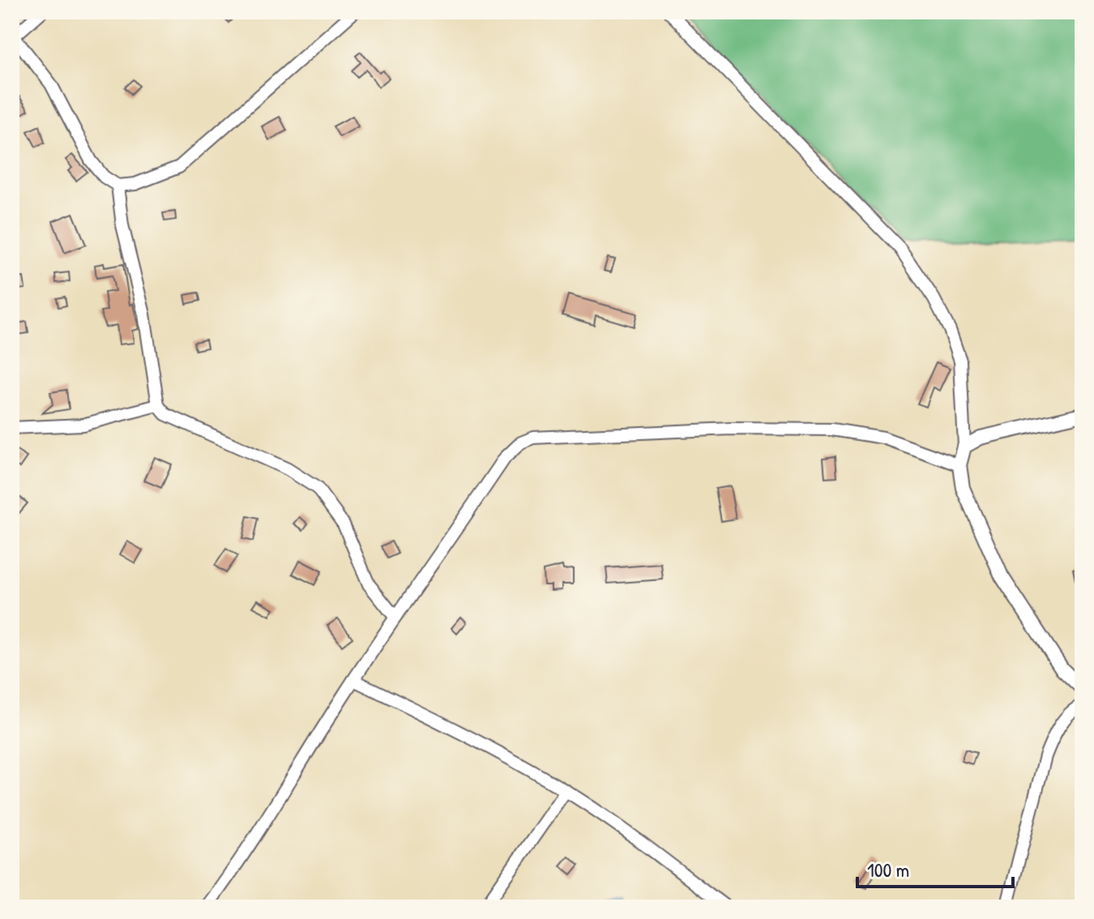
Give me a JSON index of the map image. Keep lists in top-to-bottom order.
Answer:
{
  "scale_bar": "100 m"
}
